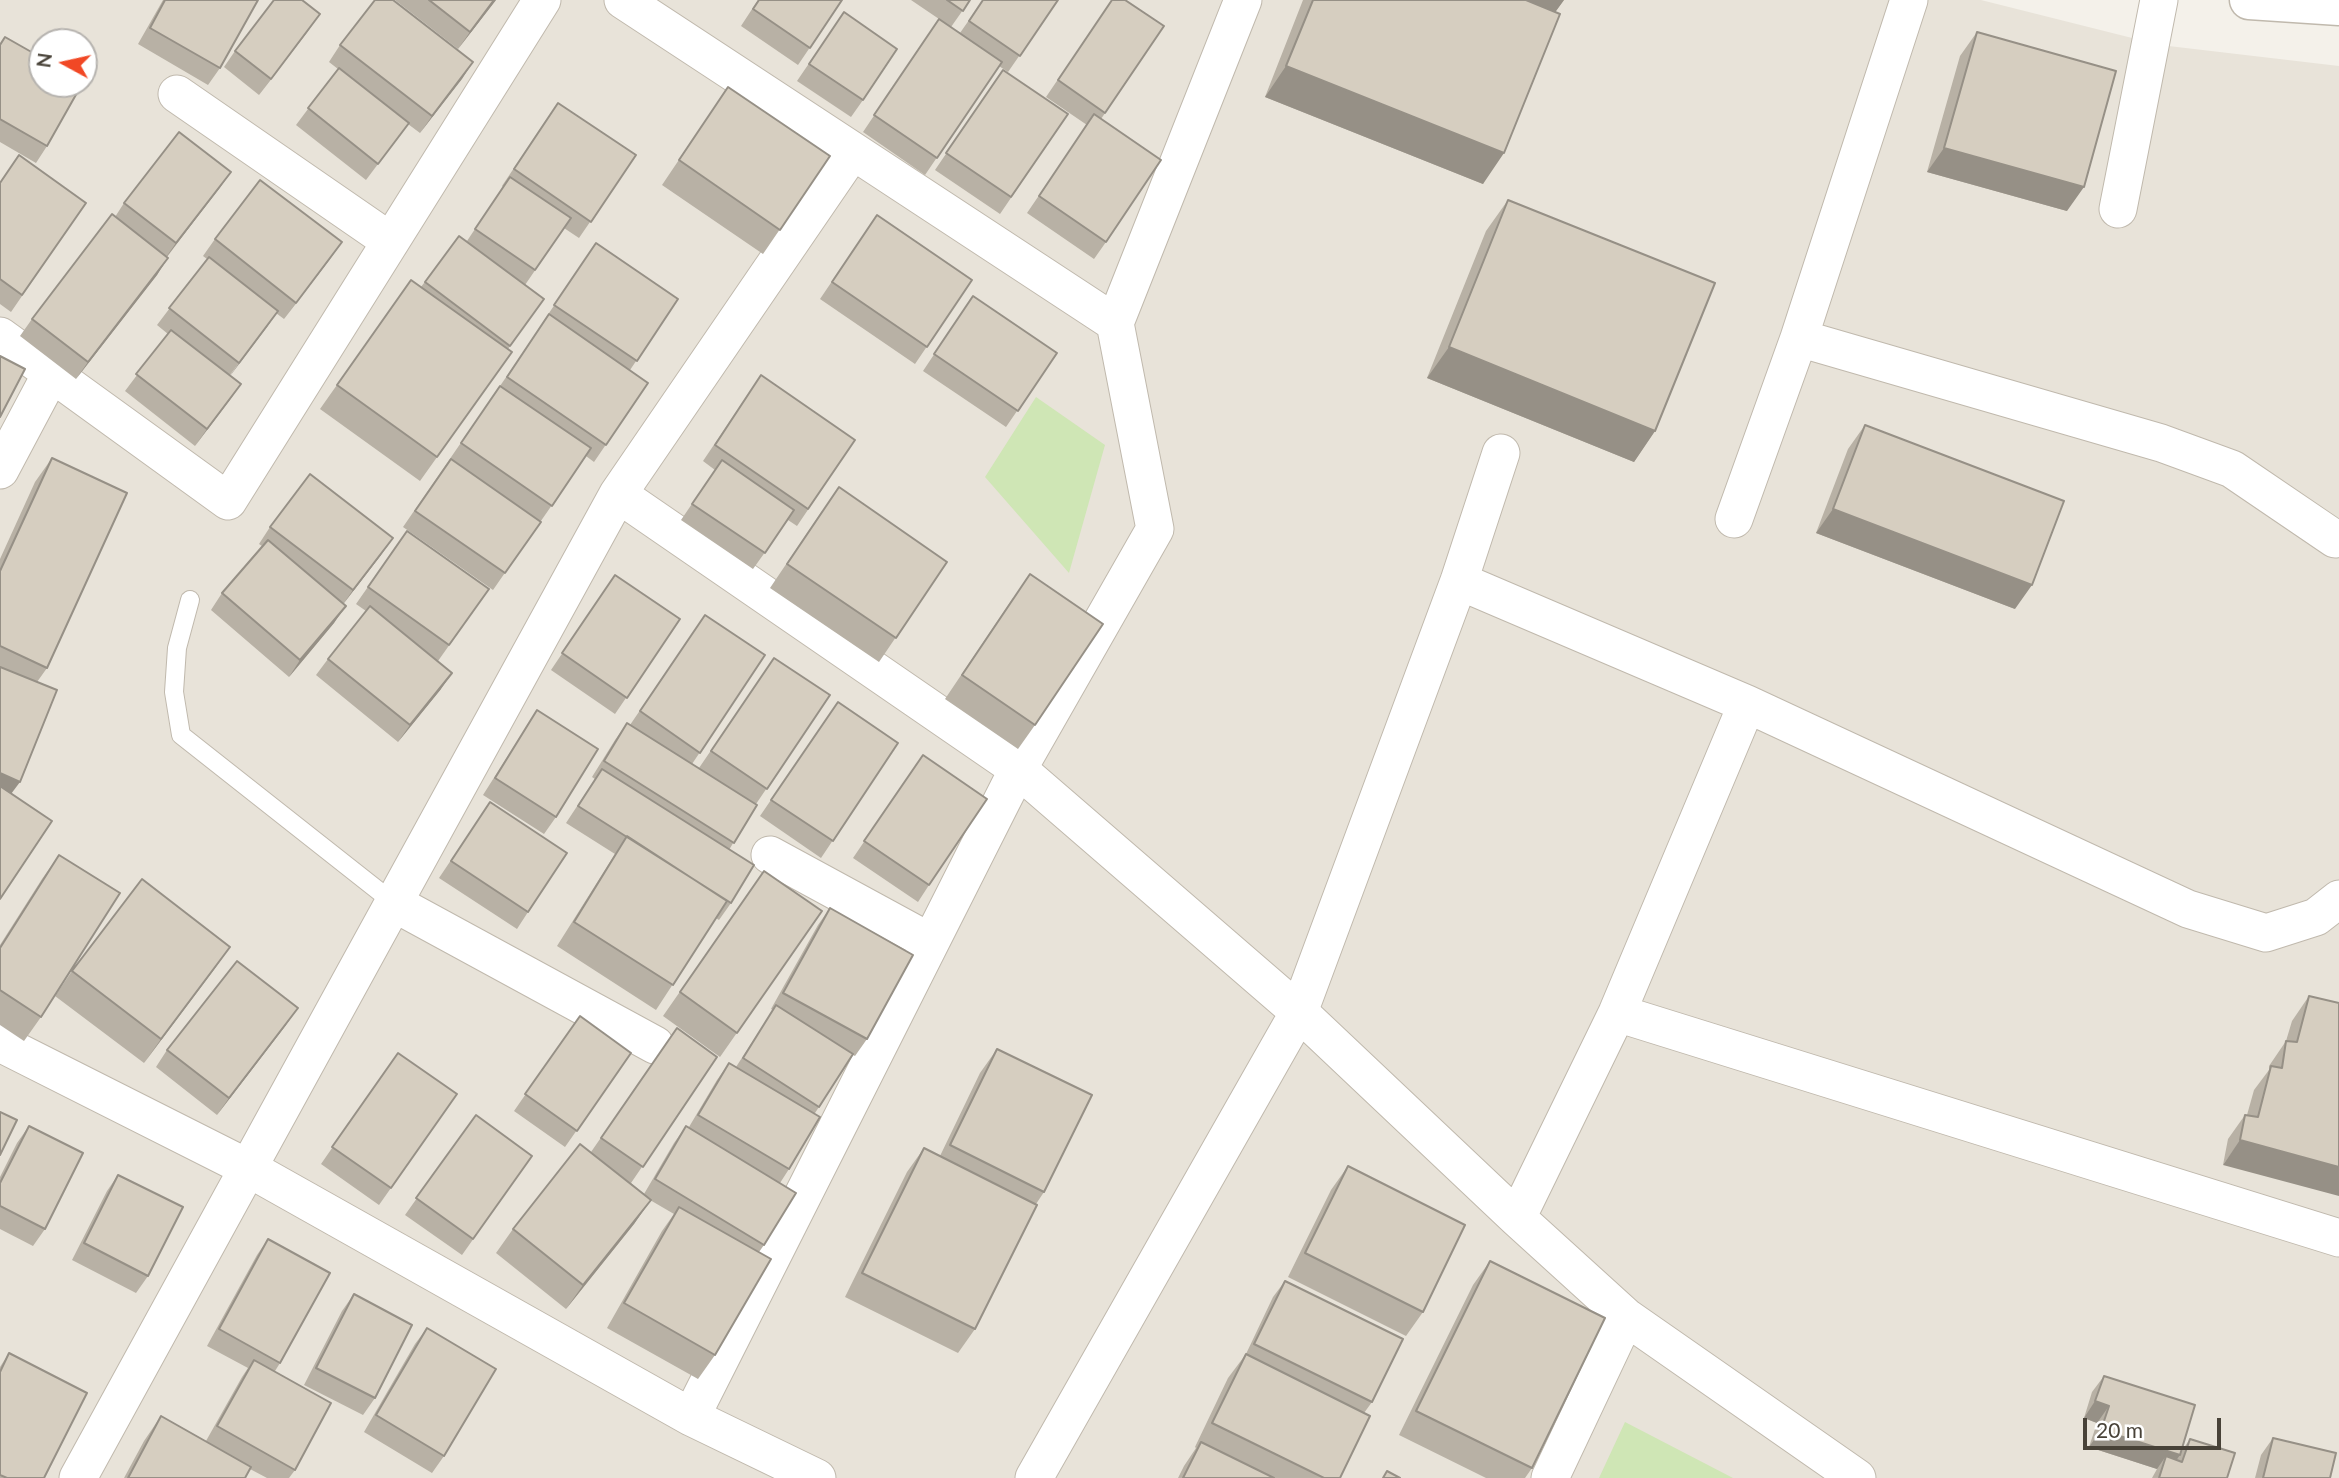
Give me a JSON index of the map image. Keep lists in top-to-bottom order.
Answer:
{
  "scale_bar": "20 m",
  "north": "left"
}
